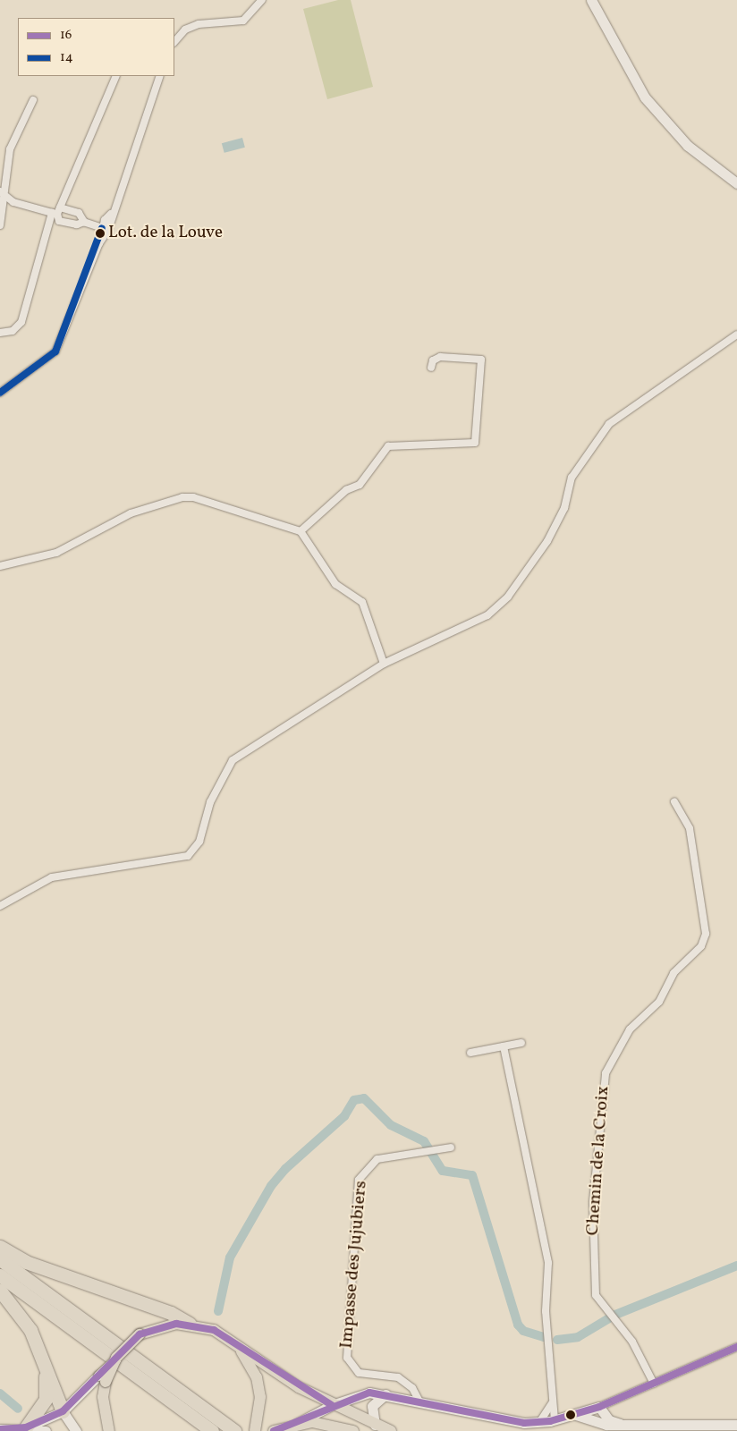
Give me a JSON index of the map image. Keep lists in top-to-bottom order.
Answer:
{
  "streets": {
    "street": ["Chemin de la Croix", "Impasse des Jujubiers"]
  },
  "places": ["Lot. de la Louve"],
  "lines": ["transit line 14", "transit line 16"],
  "legend": ["16", "14"]
}
